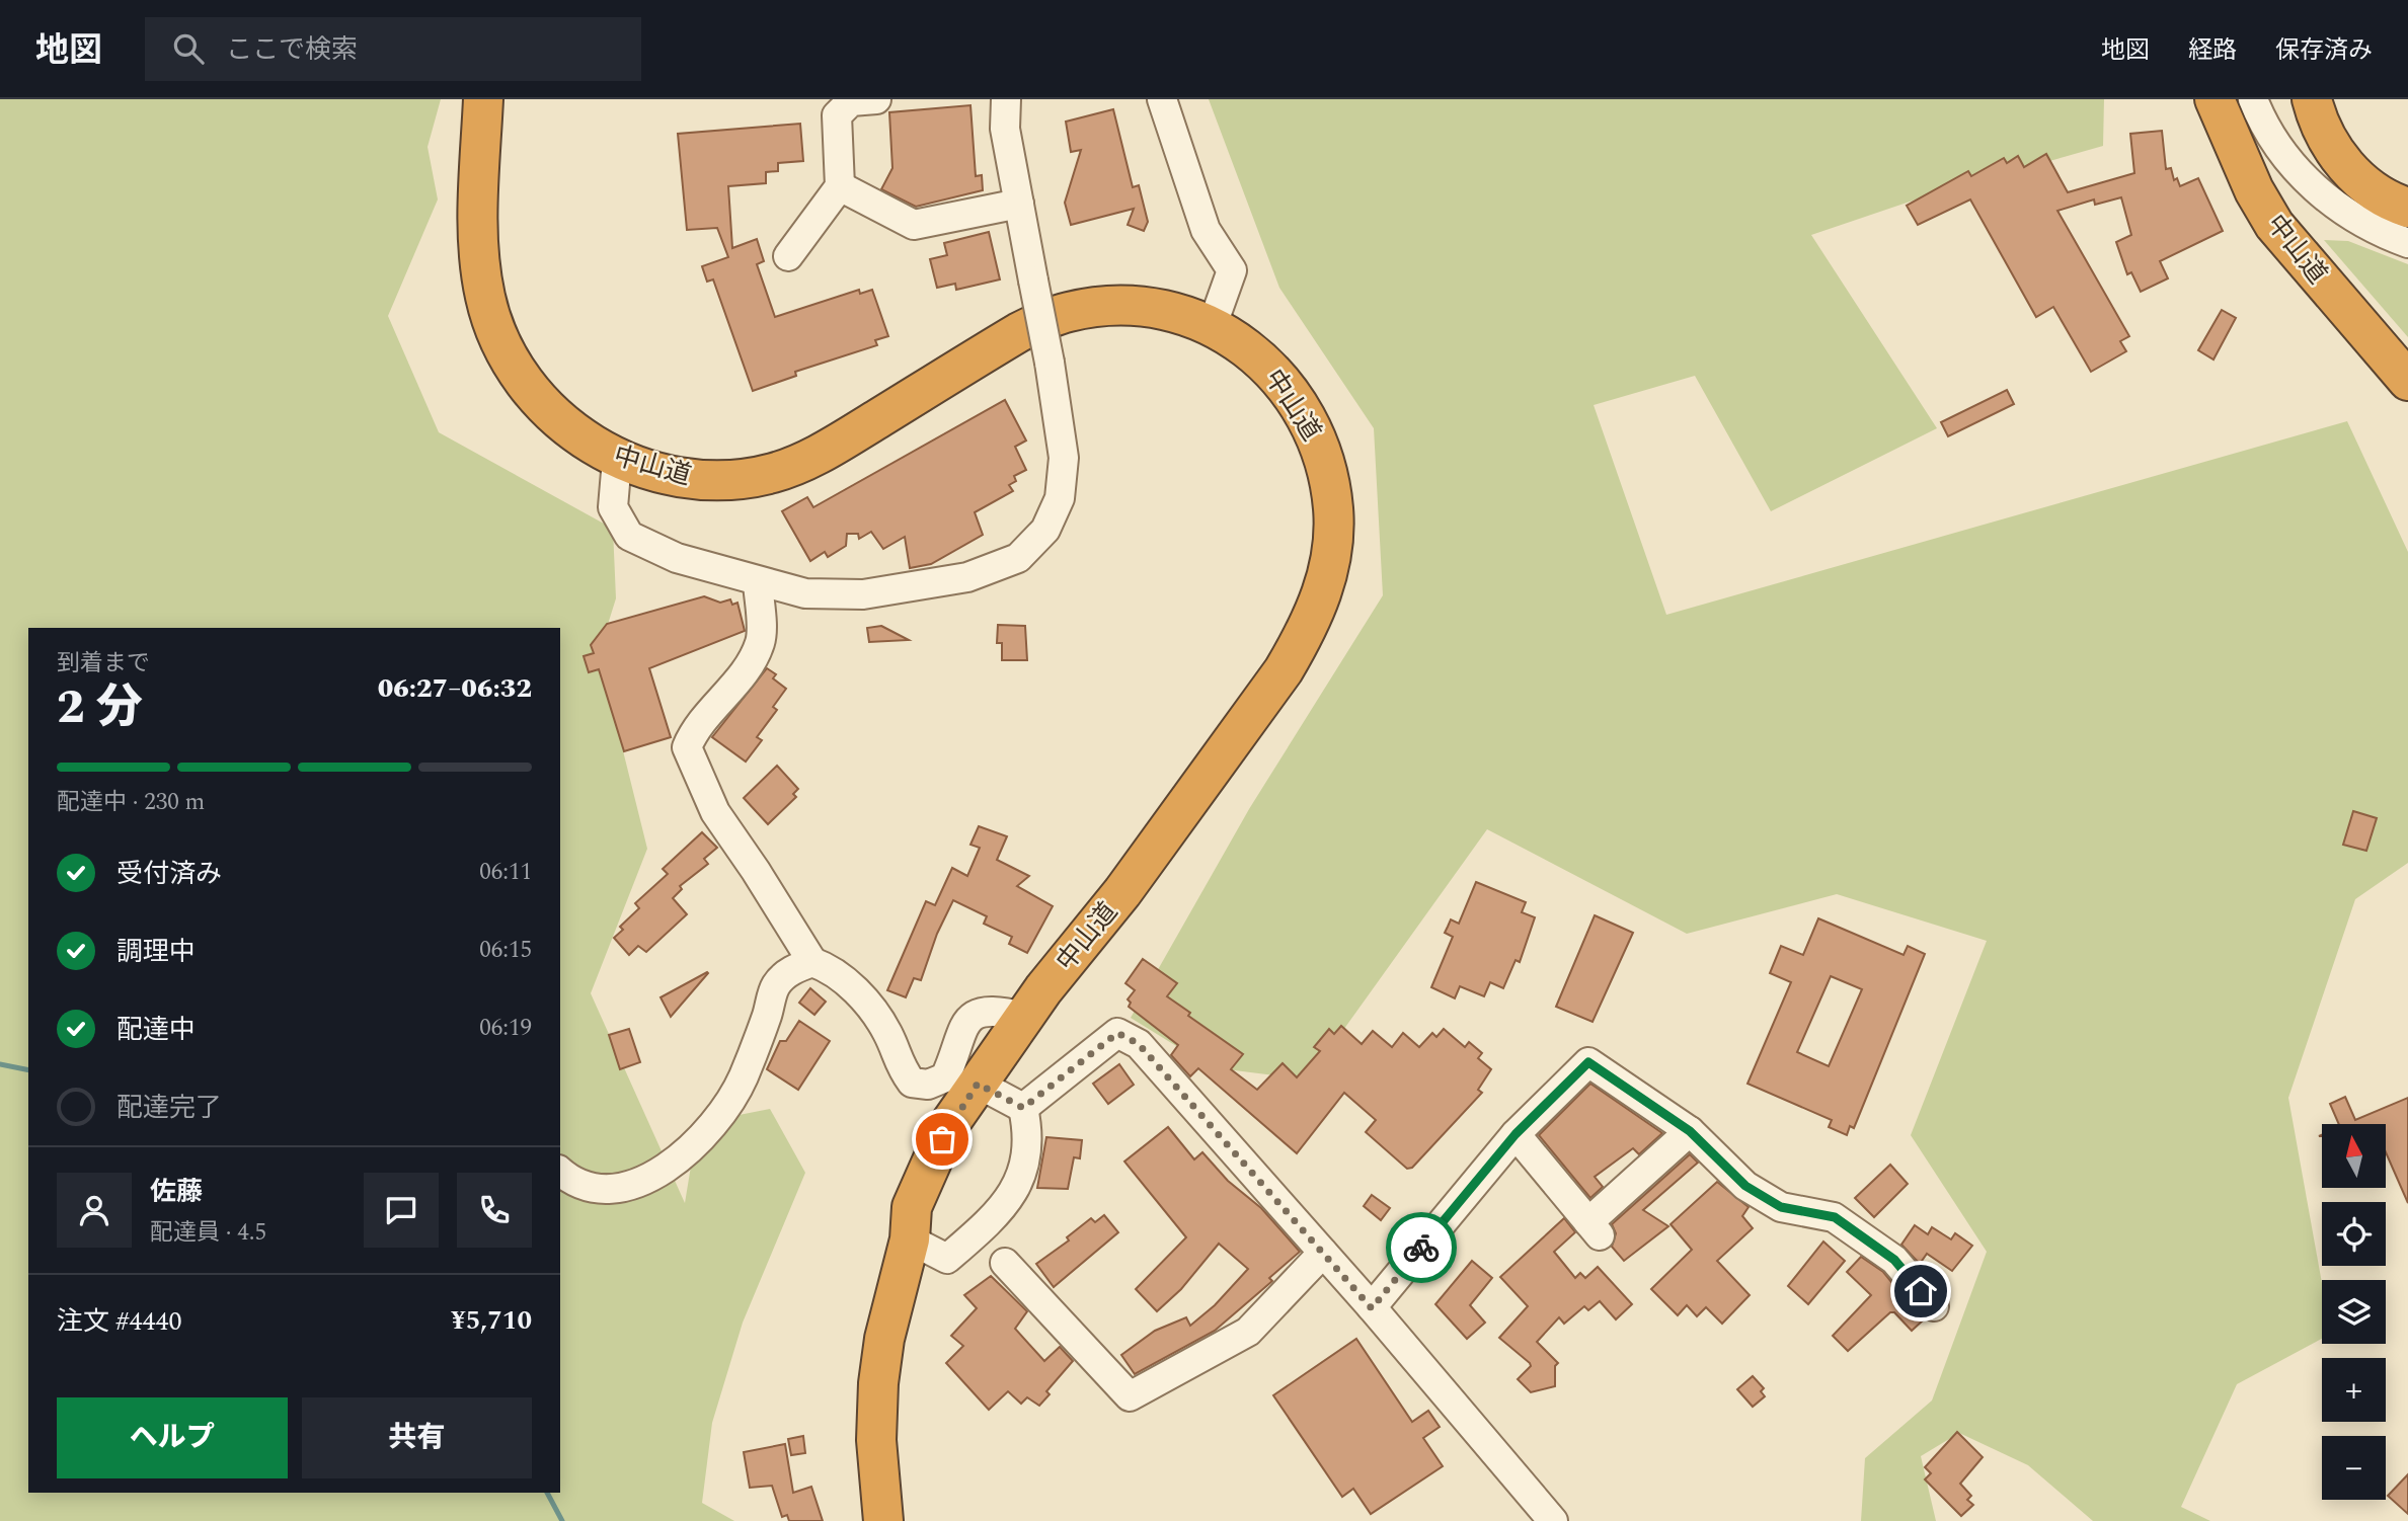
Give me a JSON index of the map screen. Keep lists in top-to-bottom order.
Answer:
{
  "streets": {
    "highway": ["中山道"]
  },
  "north": "top",
  "page": {
    "header": "地図",
    "search": "ここで検索",
    "nav": ["地図", "経路", "保存済み"],
    "heading": ["2 分", "到着まで", "06:27–06:32"],
    "panel": [
      "佐藤",
      "配達員 · 4.5",
      "注文 #4440",
      "¥5,710"
    ],
    "bar": "配達中 · 230 m",
    "list": [
      ["受付済み", "06:11"],
      ["調理中", "06:15"],
      ["配達中", "06:19"],
      "配達完了"
    ],
    "map_buttons": ["+", "−"],
    "buttons": ["ヘルプ", "共有"]
  }
}
